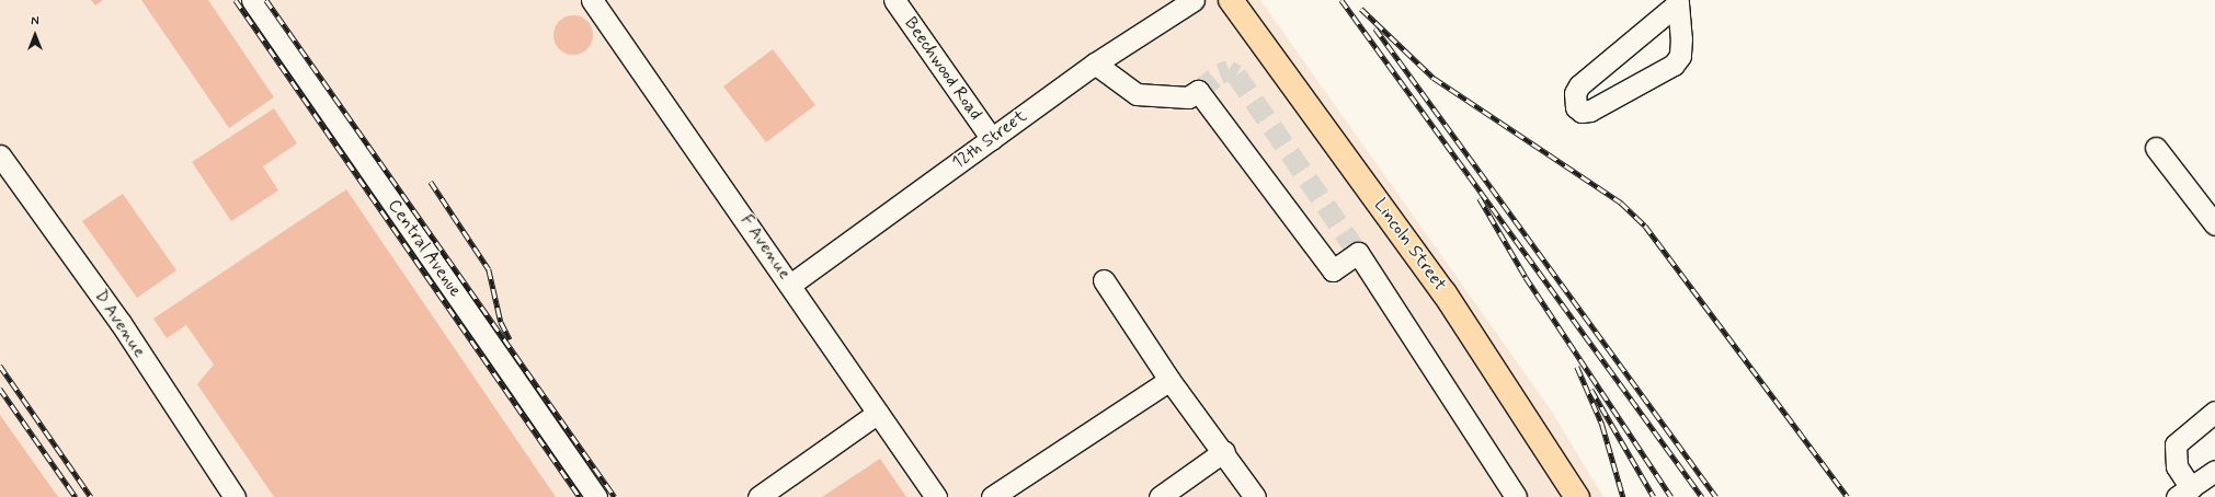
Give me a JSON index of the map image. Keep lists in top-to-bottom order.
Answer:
{
  "streets": {
    "main road": ["Lincoln Street"],
    "street": [
      "Beechwood Road",
      "12th Street",
      "F Avenue",
      "Central Avenue",
      "D Avenue"
    ]
  },
  "crossings": [
    ["Beechwood Road", "12th Street"],
    ["12th Street", "F Avenue"]
  ],
  "north": "top"
}
